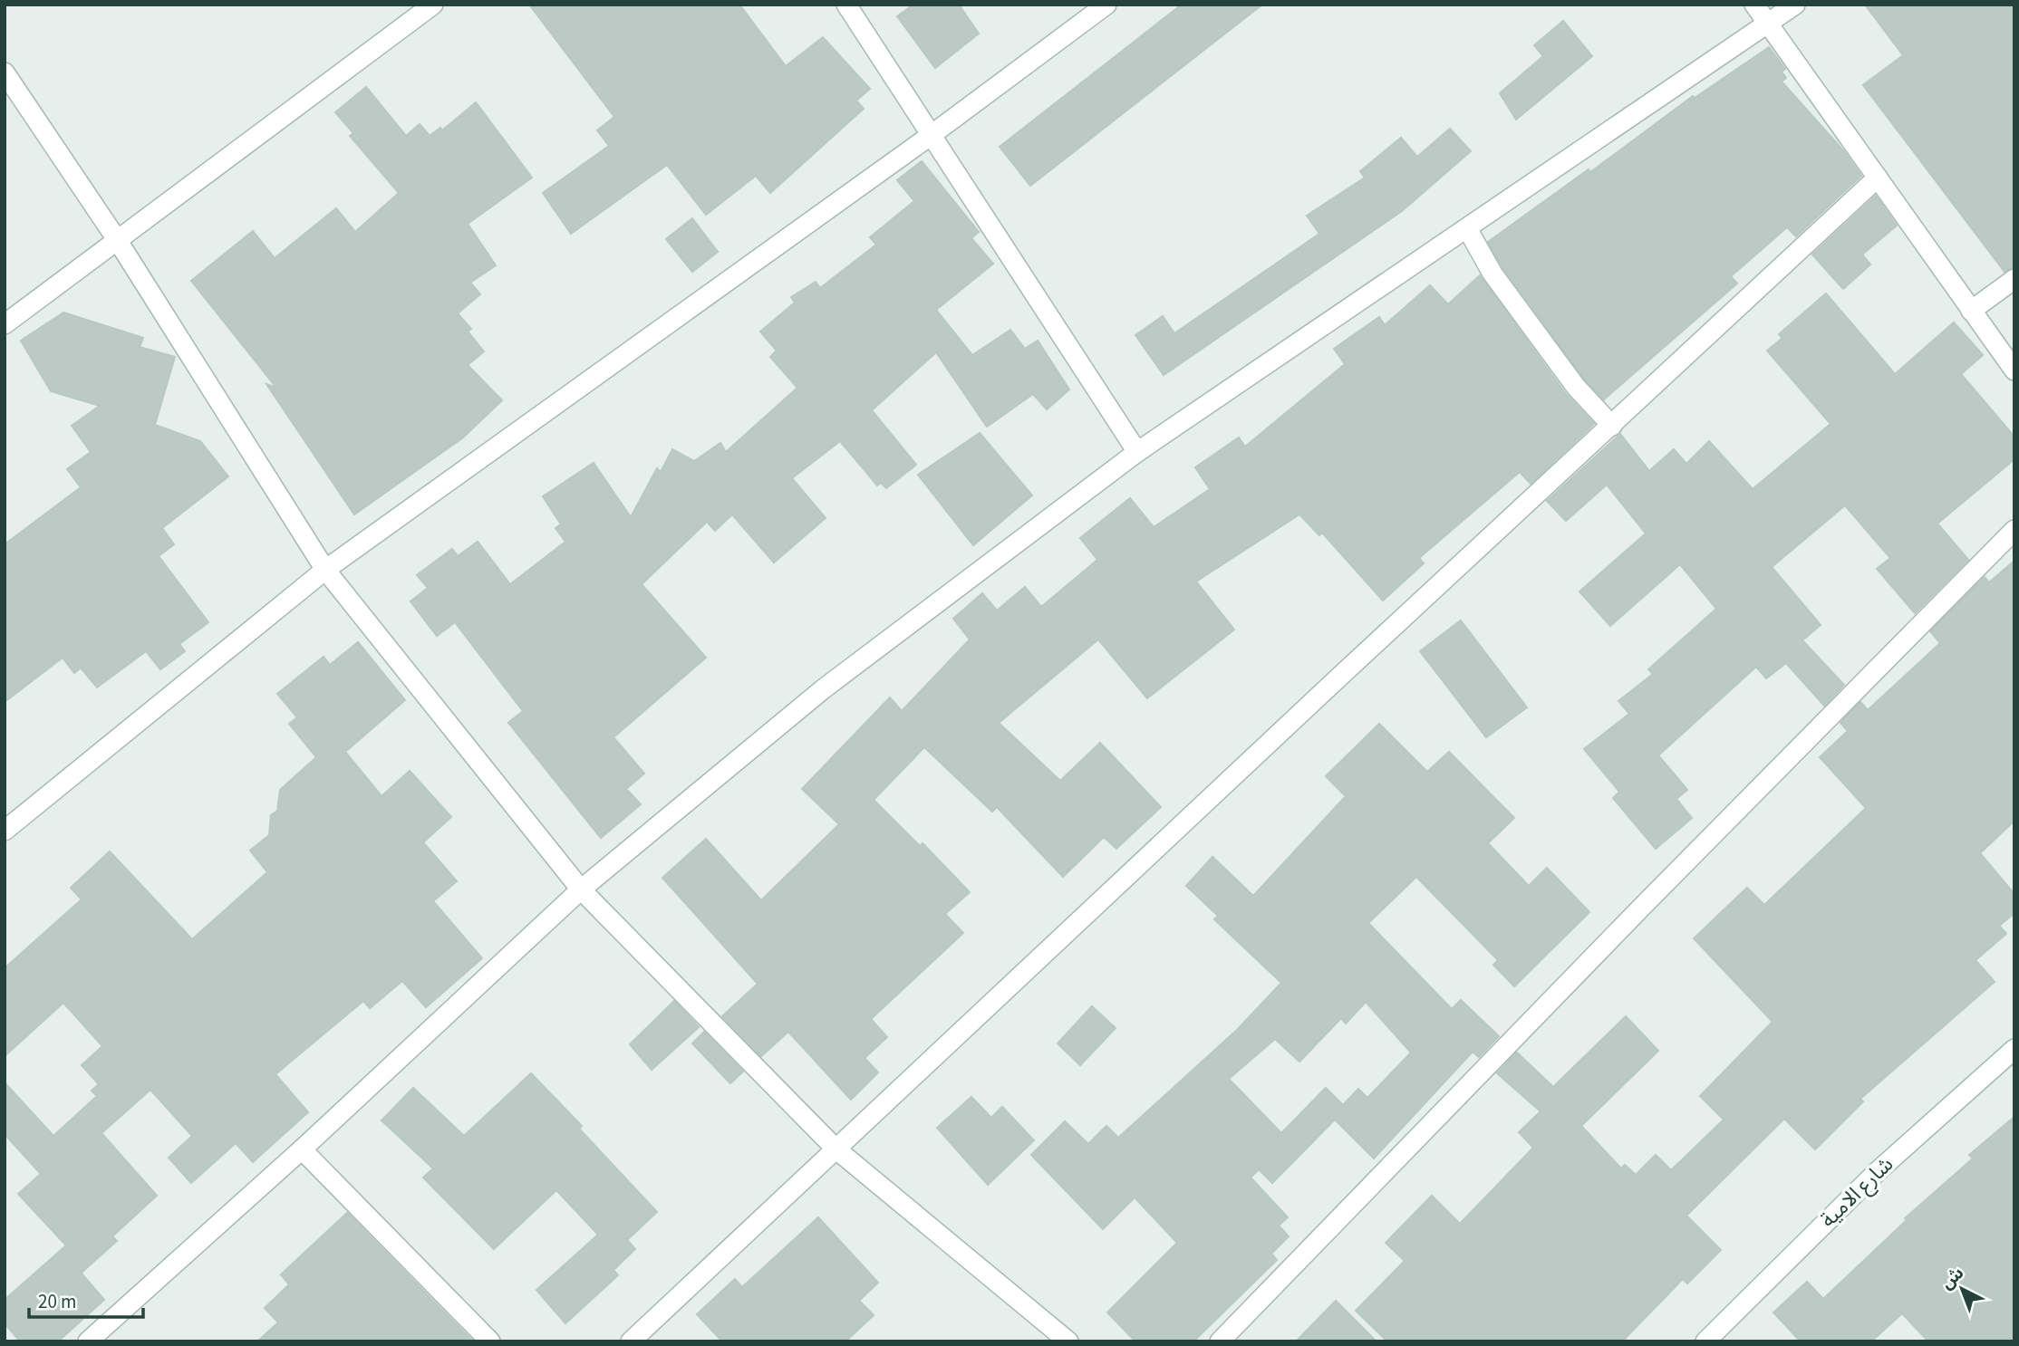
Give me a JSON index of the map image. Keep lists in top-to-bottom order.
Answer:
{
  "streets": {
    "street": ["شارع الامية"]
  },
  "scale_bar": "20 m",
  "north": "top left"
}
